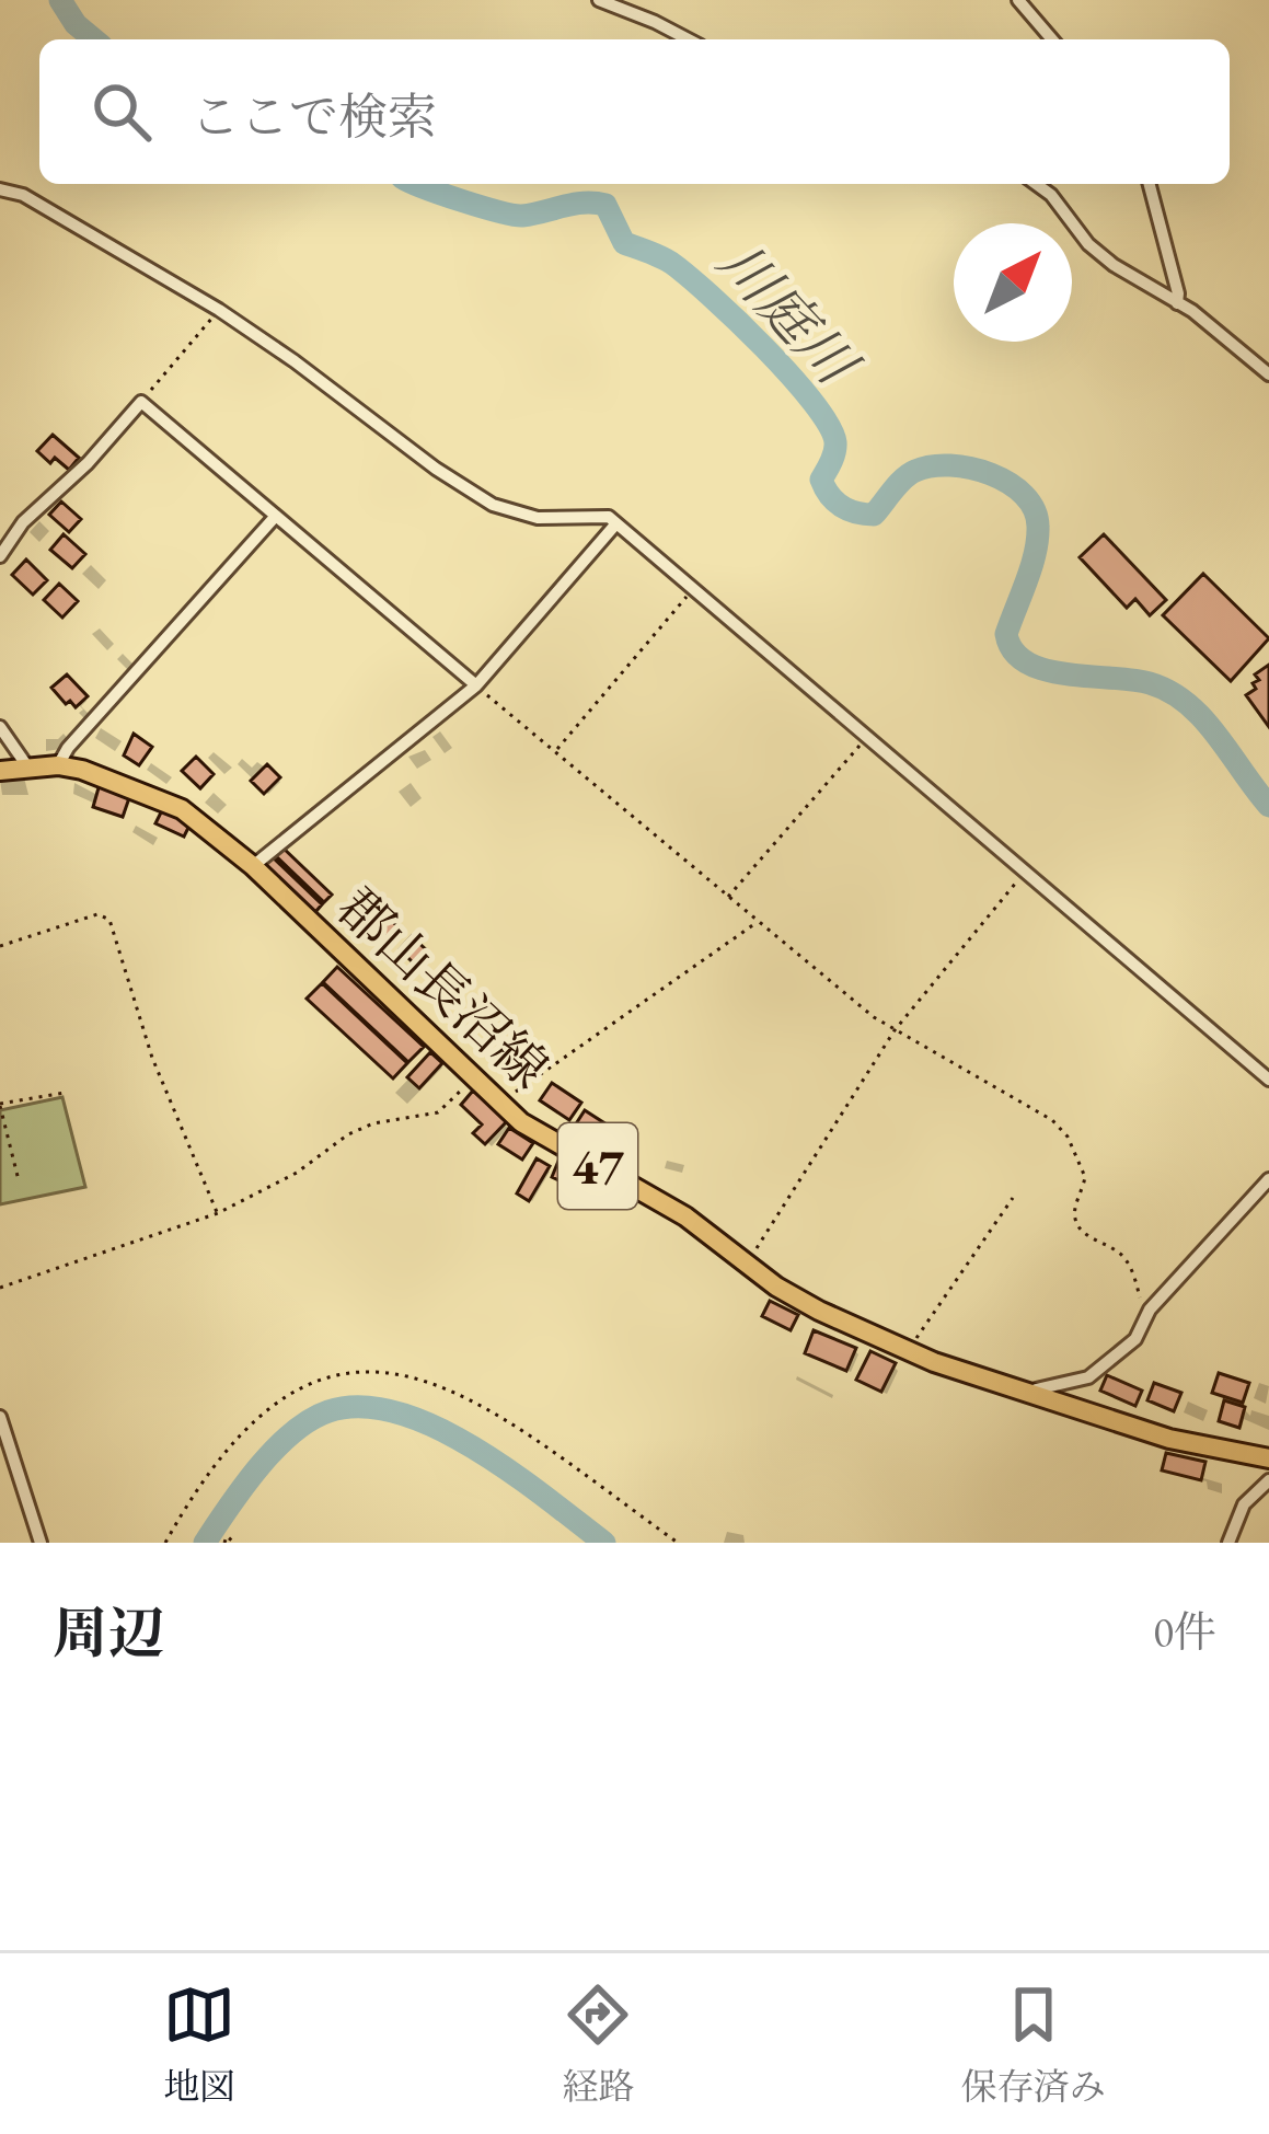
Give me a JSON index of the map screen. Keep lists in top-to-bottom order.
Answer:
{
  "streets": {
    "main road": ["郡山長沼線", "47"]
  },
  "water": ["川庭川"],
  "north": "top right",
  "page": {
    "search": "ここで検索",
    "heading": ["周辺", "0件"],
    "nav": ["地図", "経路", "保存済み"]
  }
}
